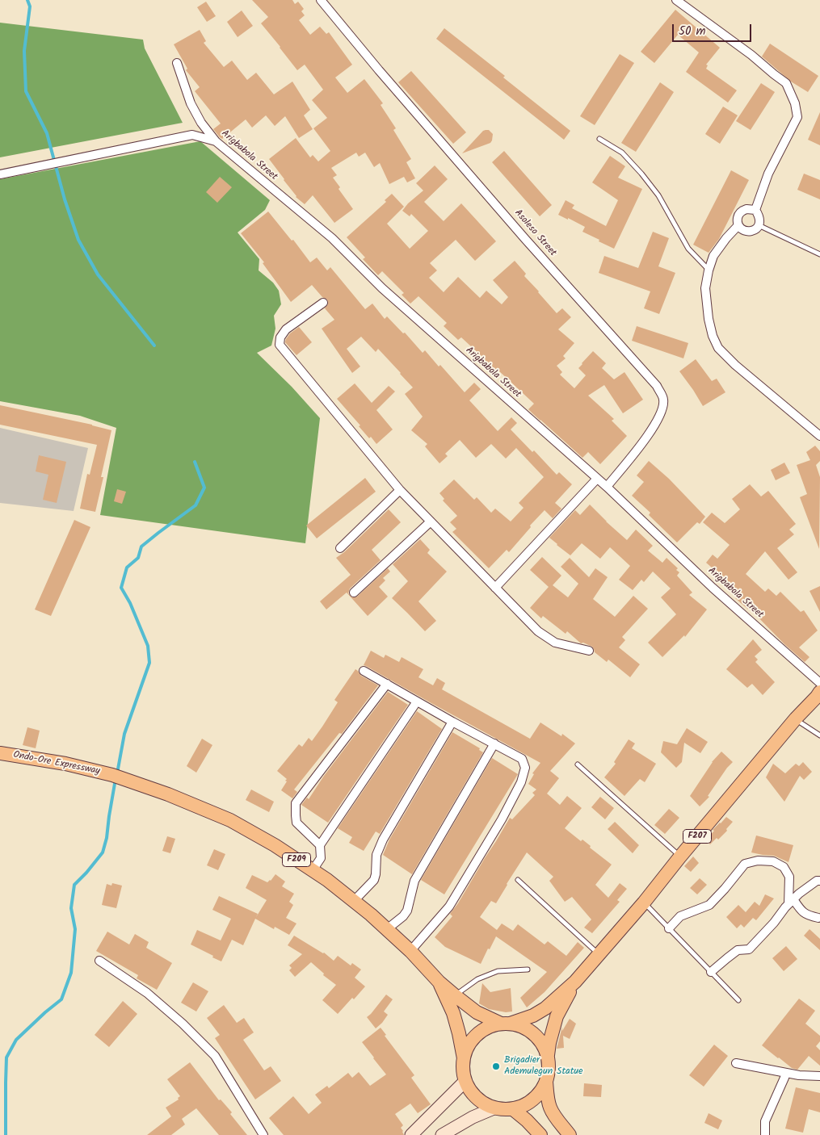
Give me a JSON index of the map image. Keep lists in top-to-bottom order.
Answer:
{
  "streets": {
    "main road": ["Ondo-Ore Expressway", "F207", "F209"],
    "street": ["Arigbabola Street", "Asoleso Street"]
  },
  "crossings": [
    ["Arigbabola Street", "Asoleso Street"],
    ["Ondo-Ore Expressway", "F209"],
    ["F207", "F209"]
  ],
  "places": ["Brigadier Ademulegun Statue"],
  "scale_bar": "50 m"
}
